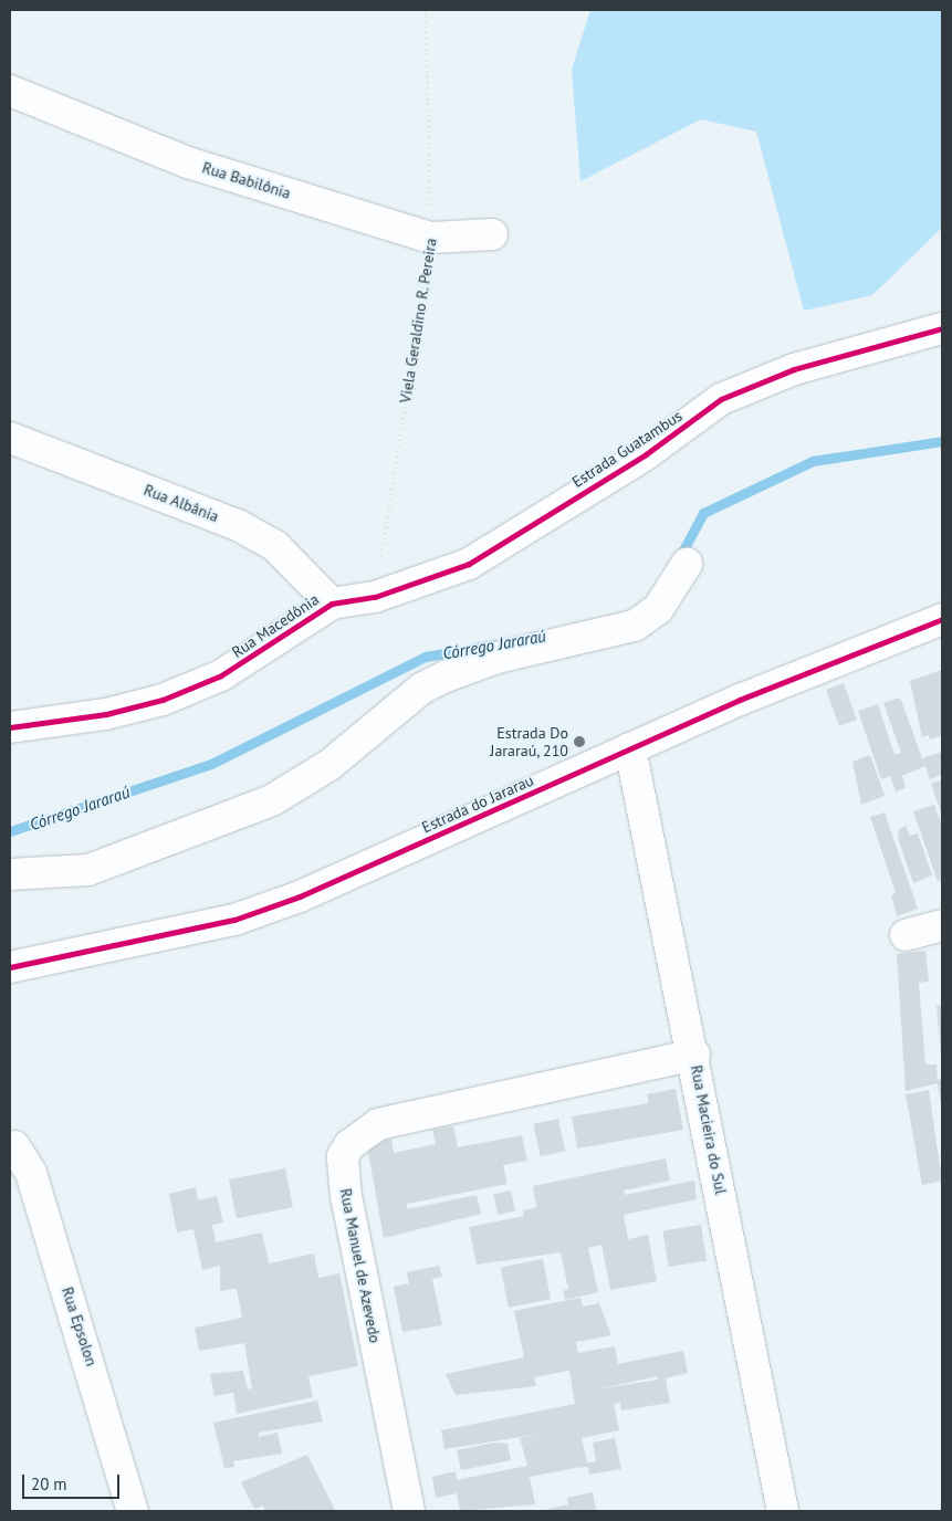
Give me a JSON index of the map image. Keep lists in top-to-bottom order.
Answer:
{
  "streets": {
    "street": [
      "Rua Babilônia",
      "Estrada Guatambus",
      "Rua Albânia",
      "Rua Macedônia",
      "Estrada do Jararau",
      "Rua Macieira do Sul",
      "Rua Manuel de Azevedo",
      "Rua Epsolon"
    ],
    "path": ["Viela Geraldino R. Pereira"]
  },
  "crossings": [
    ["Rua Babilônia", "Viela Geraldino R. Pereira"],
    ["Viela Geraldino R. Pereira", "Estrada Guatambus"],
    ["Estrada Guatambus", "Rua Albânia"],
    ["Estrada Guatambus", "Rua Macedônia"],
    ["Rua Albânia", "Rua Macedônia"],
    ["Estrada do Jararau", "Rua Macieira do Sul"],
    ["Rua Macieira do Sul", "Rua Manuel de Azevedo"]
  ],
  "water": ["Córrego Jararaú"],
  "places": ["Estrada Do Jararaú, 210"],
  "scale_bar": "20 m"
}
